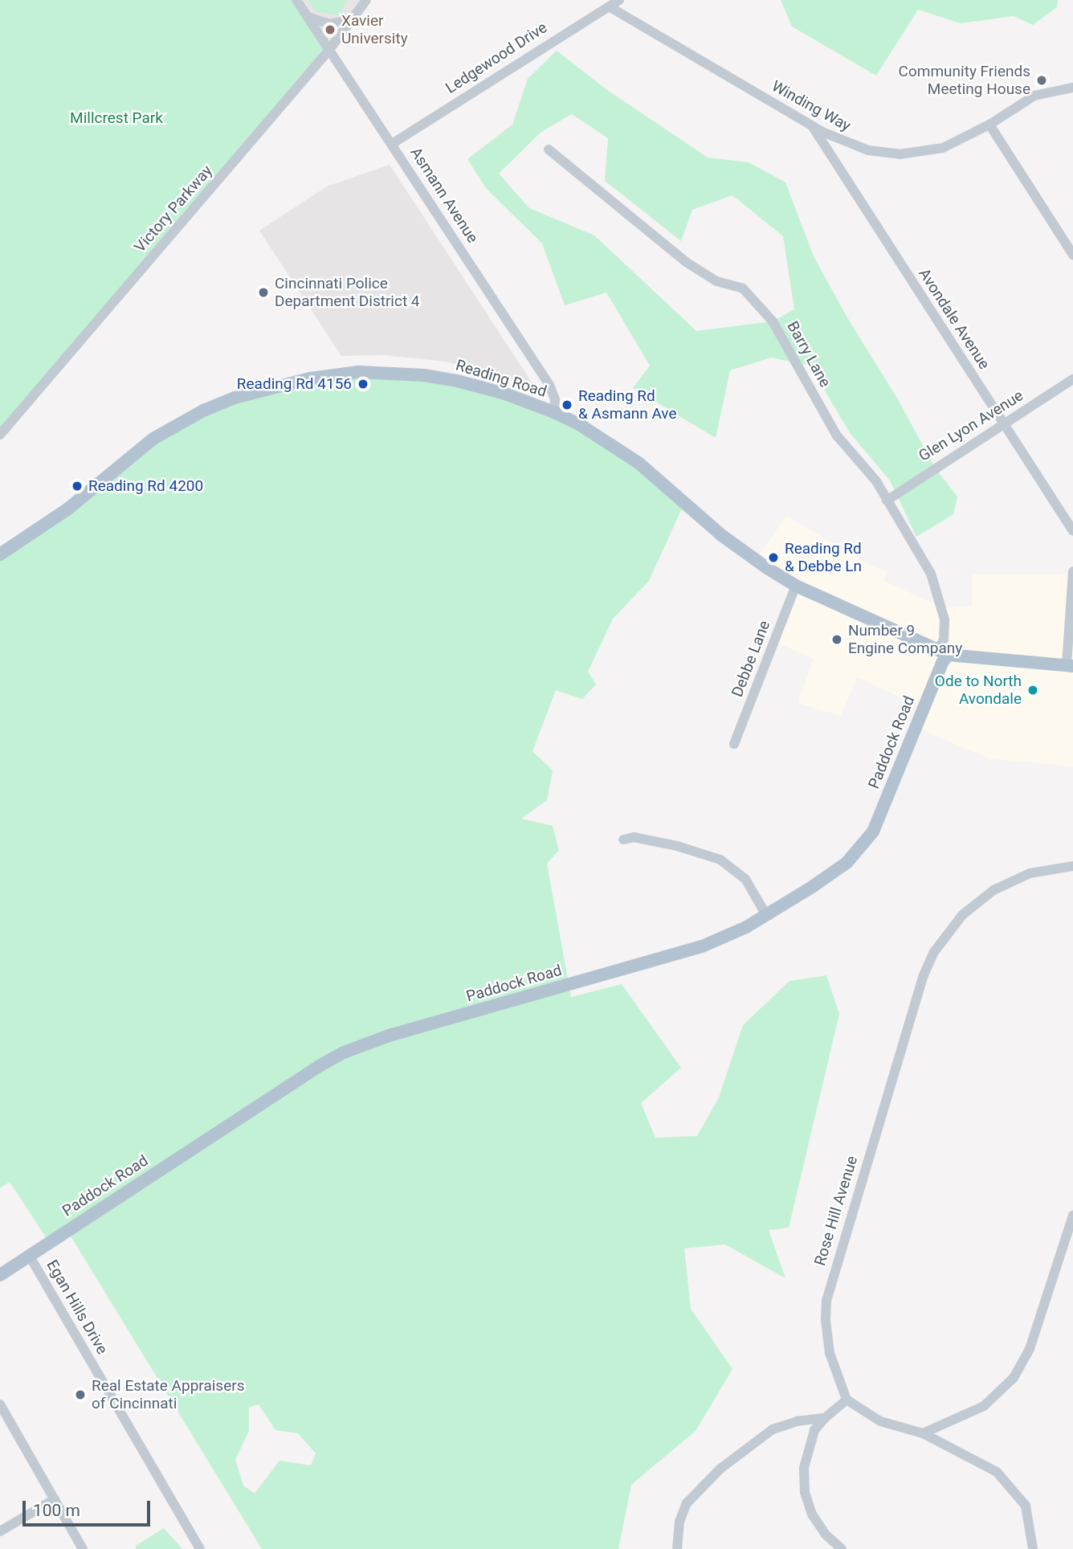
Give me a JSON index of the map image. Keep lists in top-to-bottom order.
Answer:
{
  "streets": {
    "main road": ["Reading Road", "Paddock Road"],
    "street": [
      "Ledgewood Drive",
      "Winding Way",
      "Asmann Avenue",
      "Victory Parkway",
      "Avondale Avenue",
      "Barry Lane",
      "Glen Lyon Avenue",
      "Debbe Lane",
      "Rose Hill Avenue",
      "Egan Hills Drive"
    ]
  },
  "crossings": [
    ["Ledgewood Drive", "Winding Way"],
    ["Ledgewood Drive", "Asmann Avenue"],
    ["Winding Way", "Avondale Avenue"],
    ["Asmann Avenue", "Victory Parkway"],
    ["Asmann Avenue", "Reading Road"],
    ["Avondale Avenue", "Glen Lyon Avenue"],
    ["Barry Lane", "Reading Road"],
    ["Barry Lane", "Glen Lyon Avenue"],
    ["Barry Lane", "Paddock Road"],
    ["Reading Road", "Debbe Lane"],
    ["Reading Road", "Paddock Road"],
    ["Paddock Road", "Egan Hills Drive"]
  ],
  "parks": ["Millcrest Park"],
  "places": [
    "Xavier University",
    "Community Friends Meeting House",
    "Cincinnati Police Department District 4",
    "Reading Rd 4156",
    "Reading Rd & Asmann Ave",
    "Reading Rd 4200",
    "Reading Rd & Debbe Ln",
    "Number 9 Engine Company",
    "Ode to North Avondale",
    "Real Estate Appraisers of Cincinnati"
  ],
  "scale_bar": "100 m"
}
